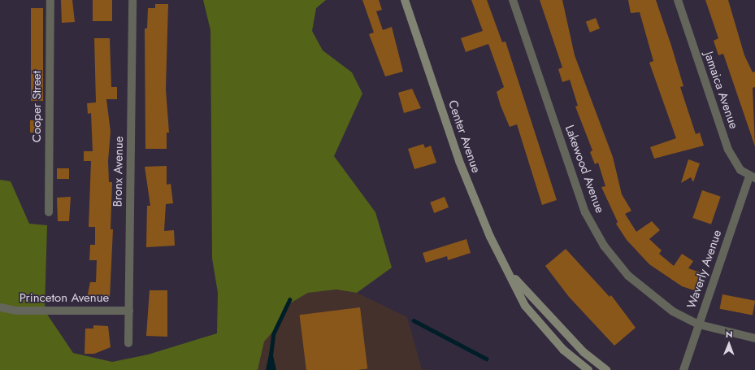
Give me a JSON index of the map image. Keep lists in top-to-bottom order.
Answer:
{
  "streets": {
    "street": [
      "Jamaica Avenue",
      "Cooper Street",
      "Center Avenue",
      "Lakewood Avenue",
      "Bronx Avenue",
      "Waverly Avenue",
      "Princeton Avenue"
    ]
  },
  "crossings": [
    ["Jamaica Avenue", "Waverly Avenue"],
    ["Lakewood Avenue", "Waverly Avenue"],
    ["Bronx Avenue", "Princeton Avenue"]
  ],
  "north": "top"
}
